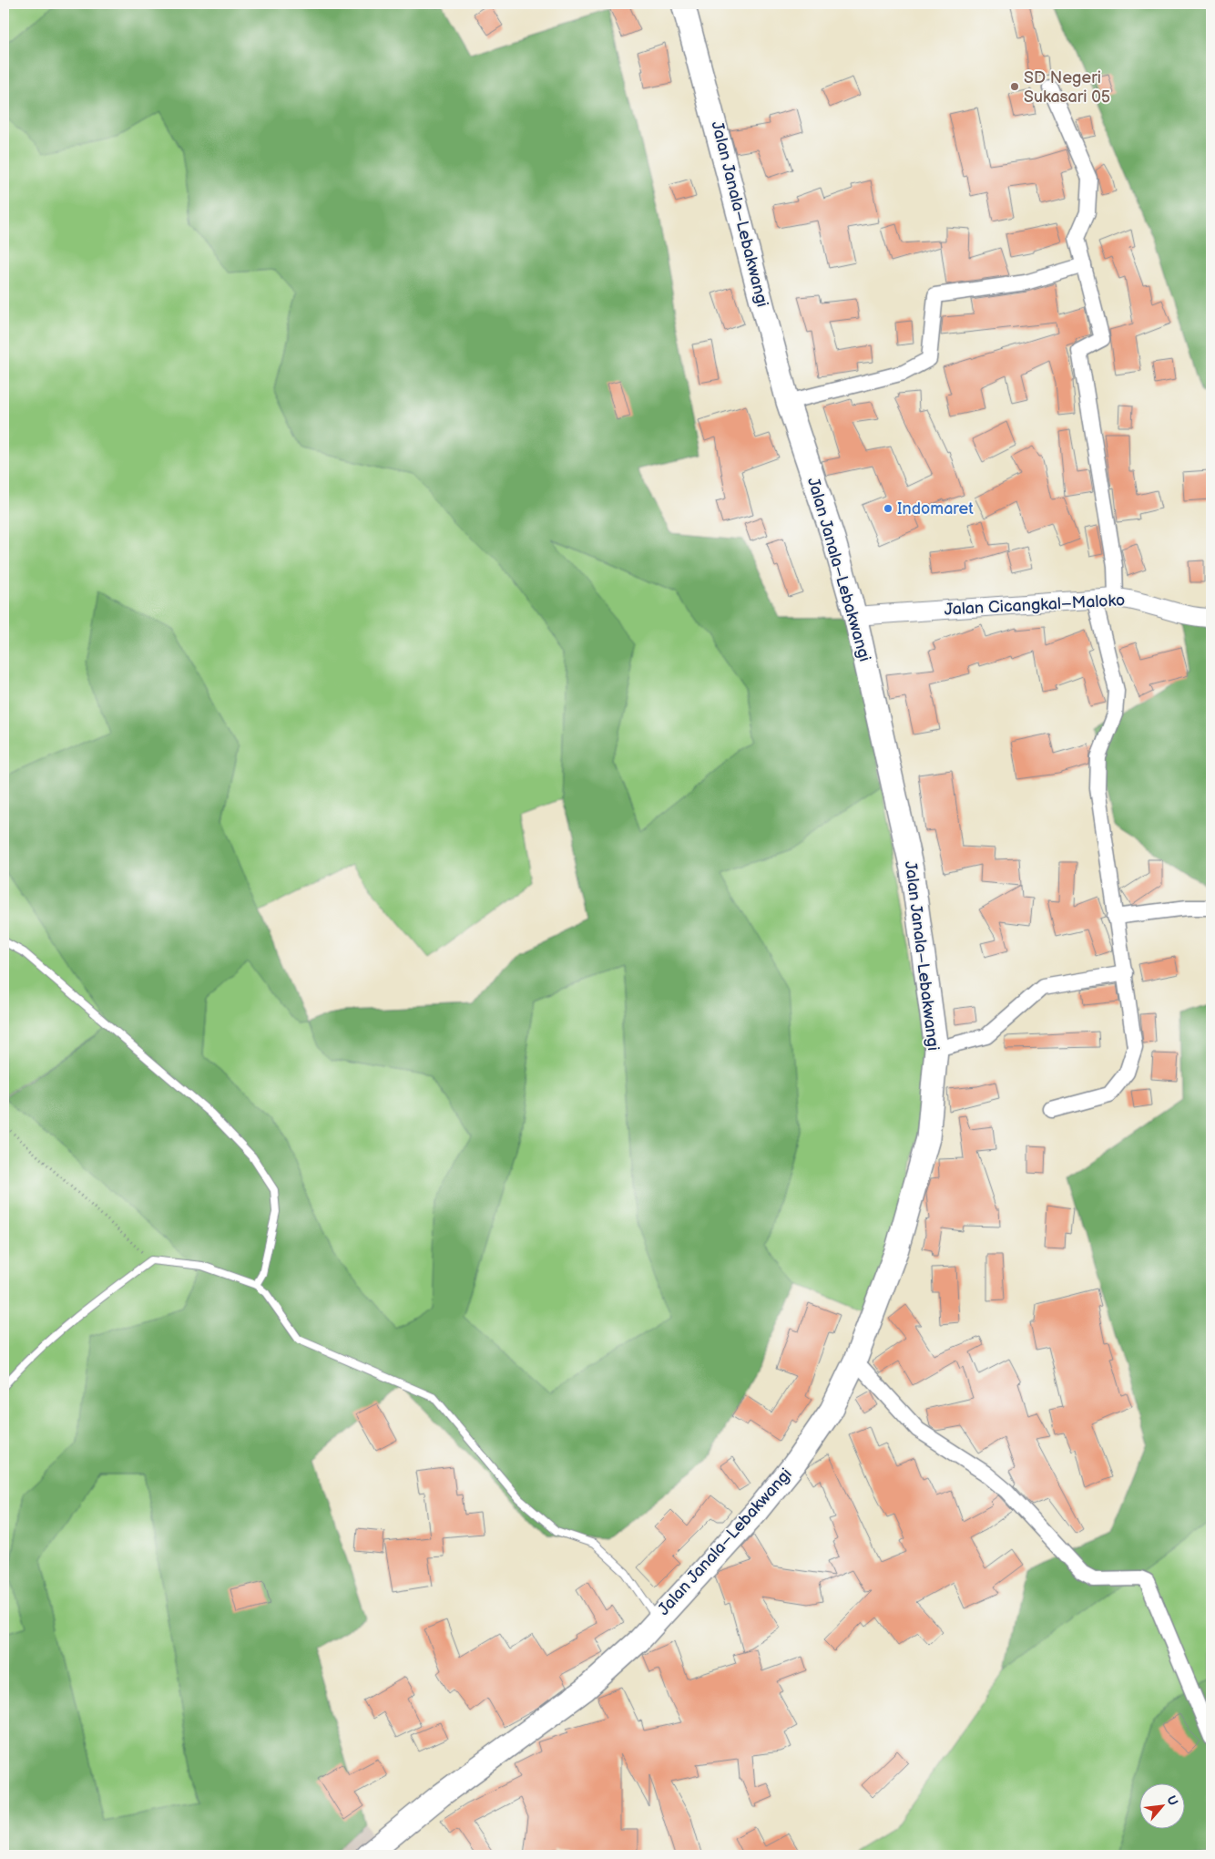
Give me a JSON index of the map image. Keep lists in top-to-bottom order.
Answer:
{
  "streets": {
    "main road": ["Jalan Janala–Lebakwangi"],
    "street": ["Jalan Cicangkal–Maloko"]
  },
  "crossings": [
    ["Jalan Janala–Lebakwangi", "Jalan Cicangkal–Maloko"]
  ],
  "places": ["SD Negeri Sukasari 05", "Indomaret"],
  "north": "top right"
}
